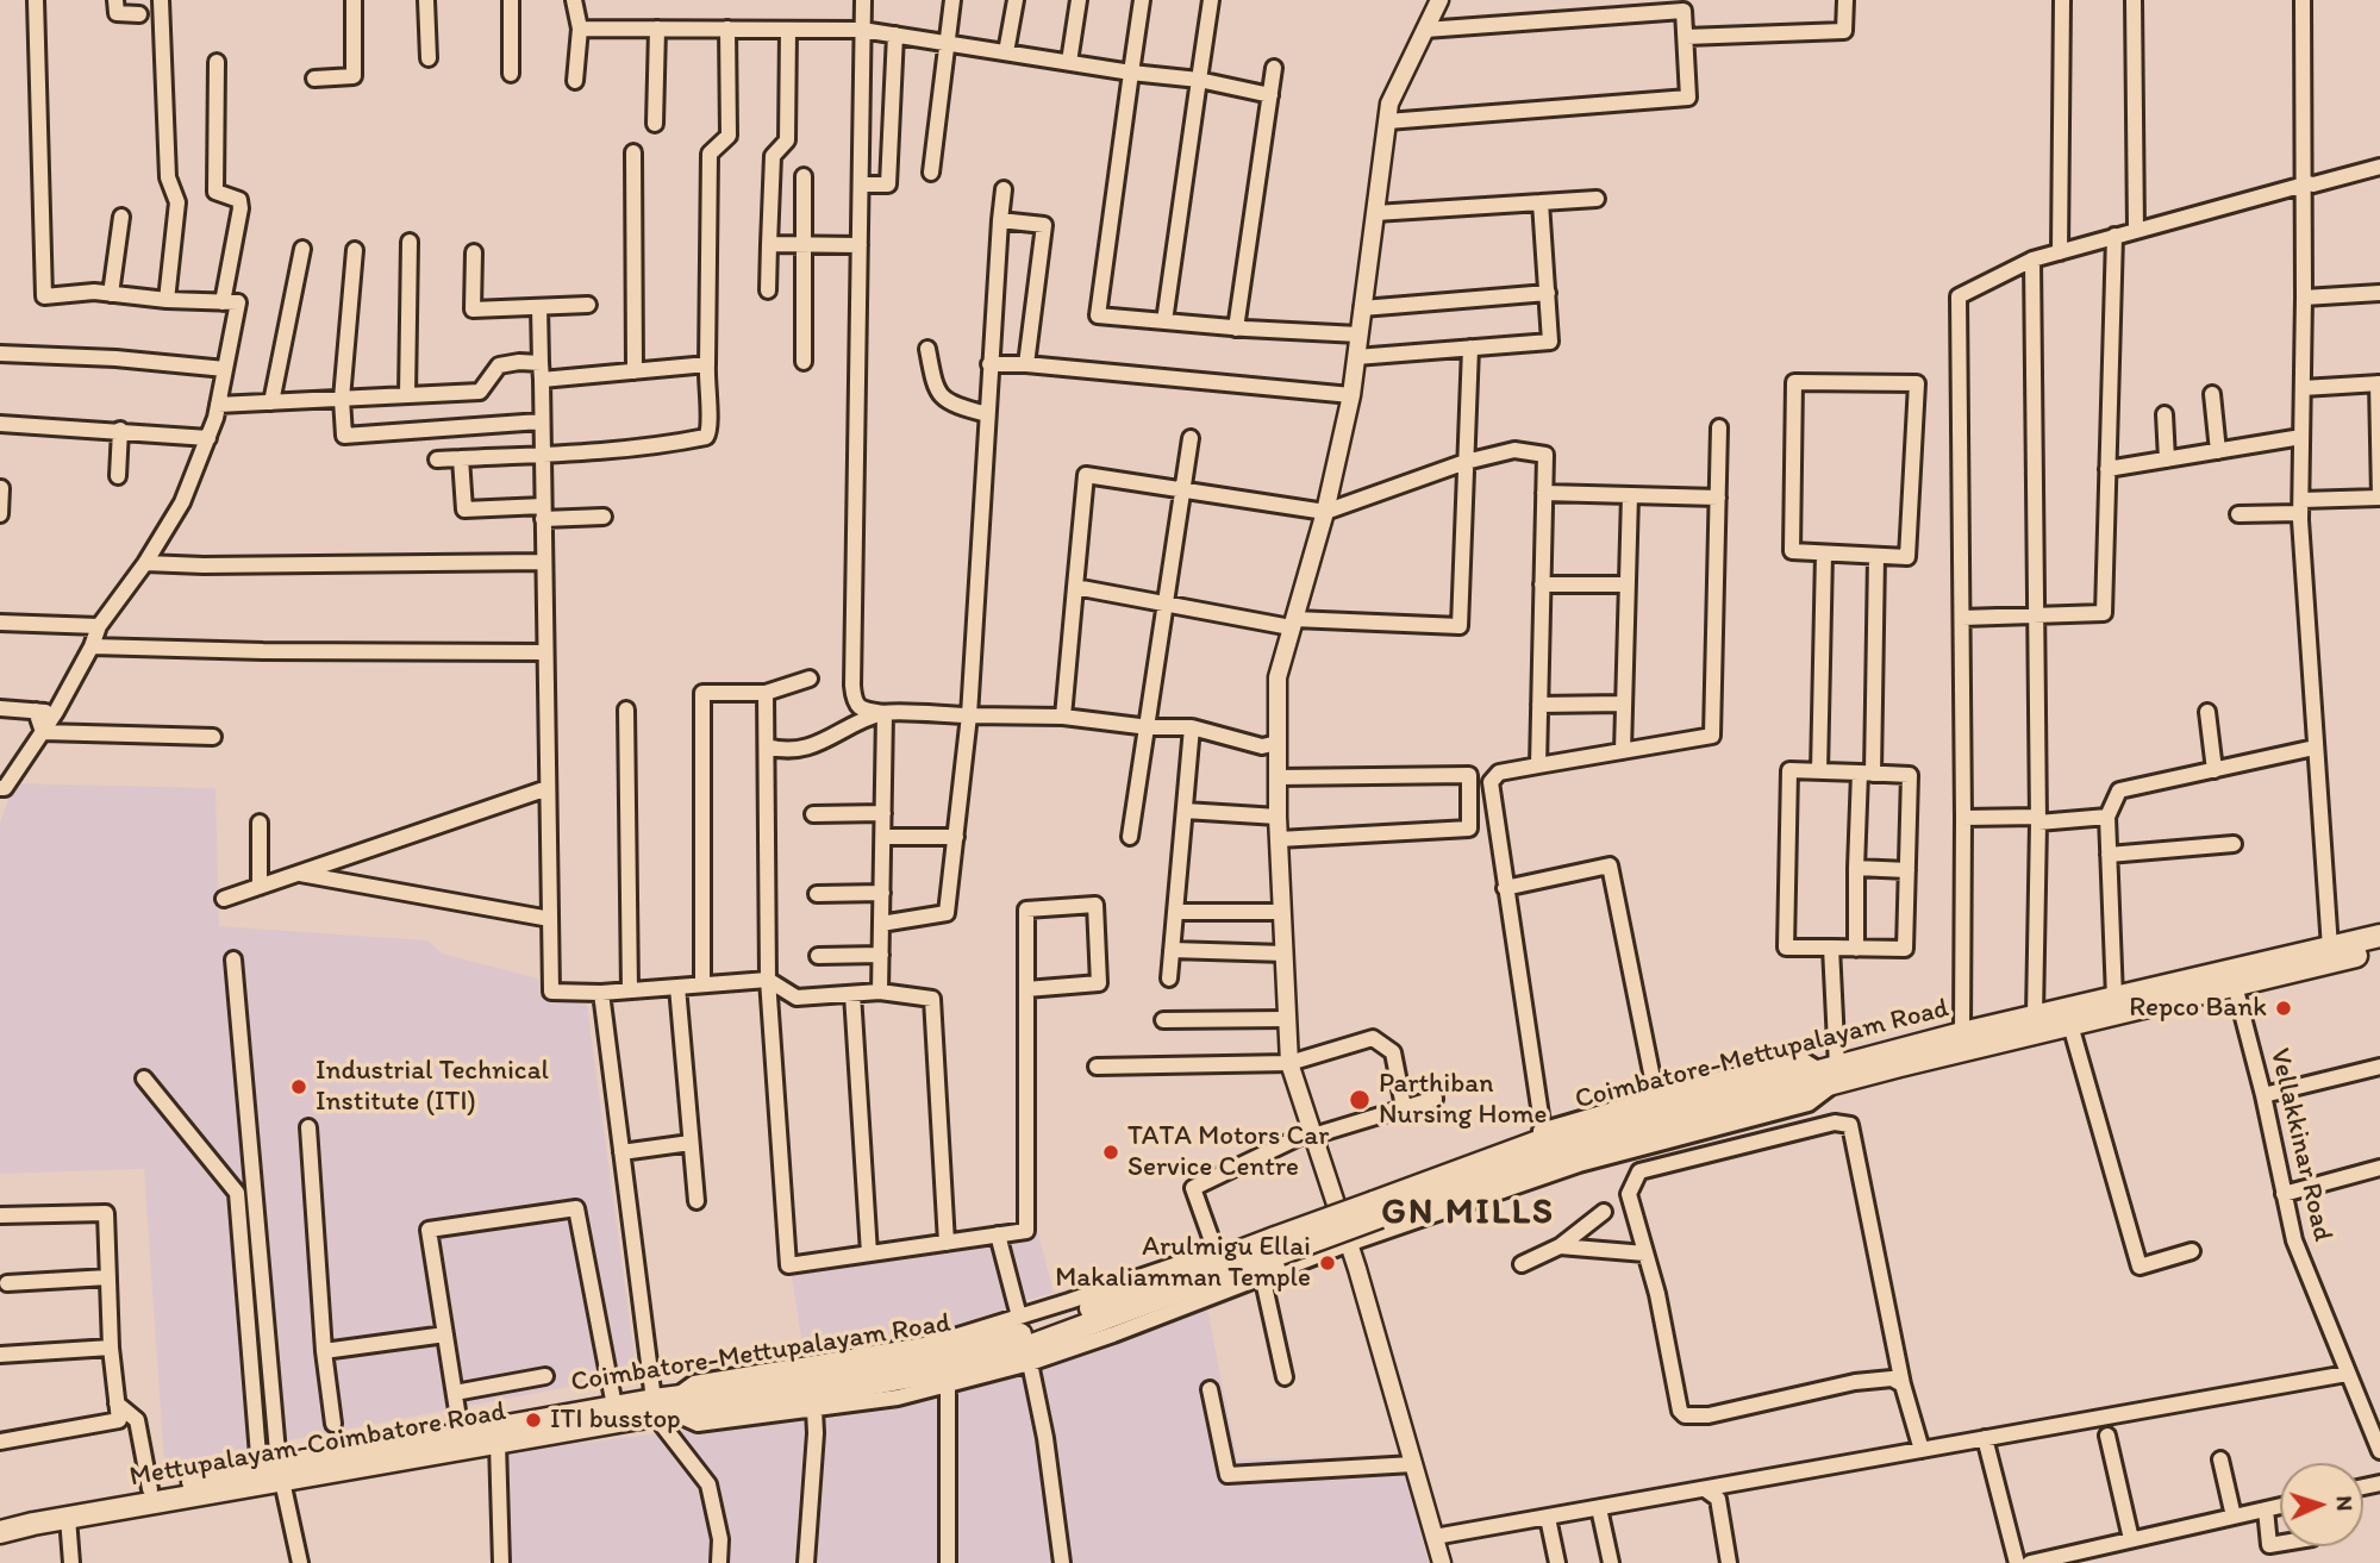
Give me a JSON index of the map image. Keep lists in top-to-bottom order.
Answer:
{
  "streets": {
    "highway": ["Coimbatore-Mettupalayam Road", "Mettupalayam-Coimbatore Road"],
    "street": ["Vellakkinar Road"]
  },
  "crossings": [
    ["Coimbatore-Mettupalayam Road", "Vellakkinar Road"],
    ["Coimbatore-Mettupalayam Road", "Mettupalayam-Coimbatore Road"],
    ["Vellakkinar Road", "Mettupalayam-Coimbatore Road"]
  ],
  "districts": ["GN MILLS"],
  "places": [
    "Repco Bank",
    "Industrial Technical Institute (ITI)",
    "Parthiban Nursing Home",
    "TATA Motors Car Service Centre",
    "Arulmigu Ellai Makaliamman Temple",
    "ITI busstop"
  ],
  "north": "right"
}
